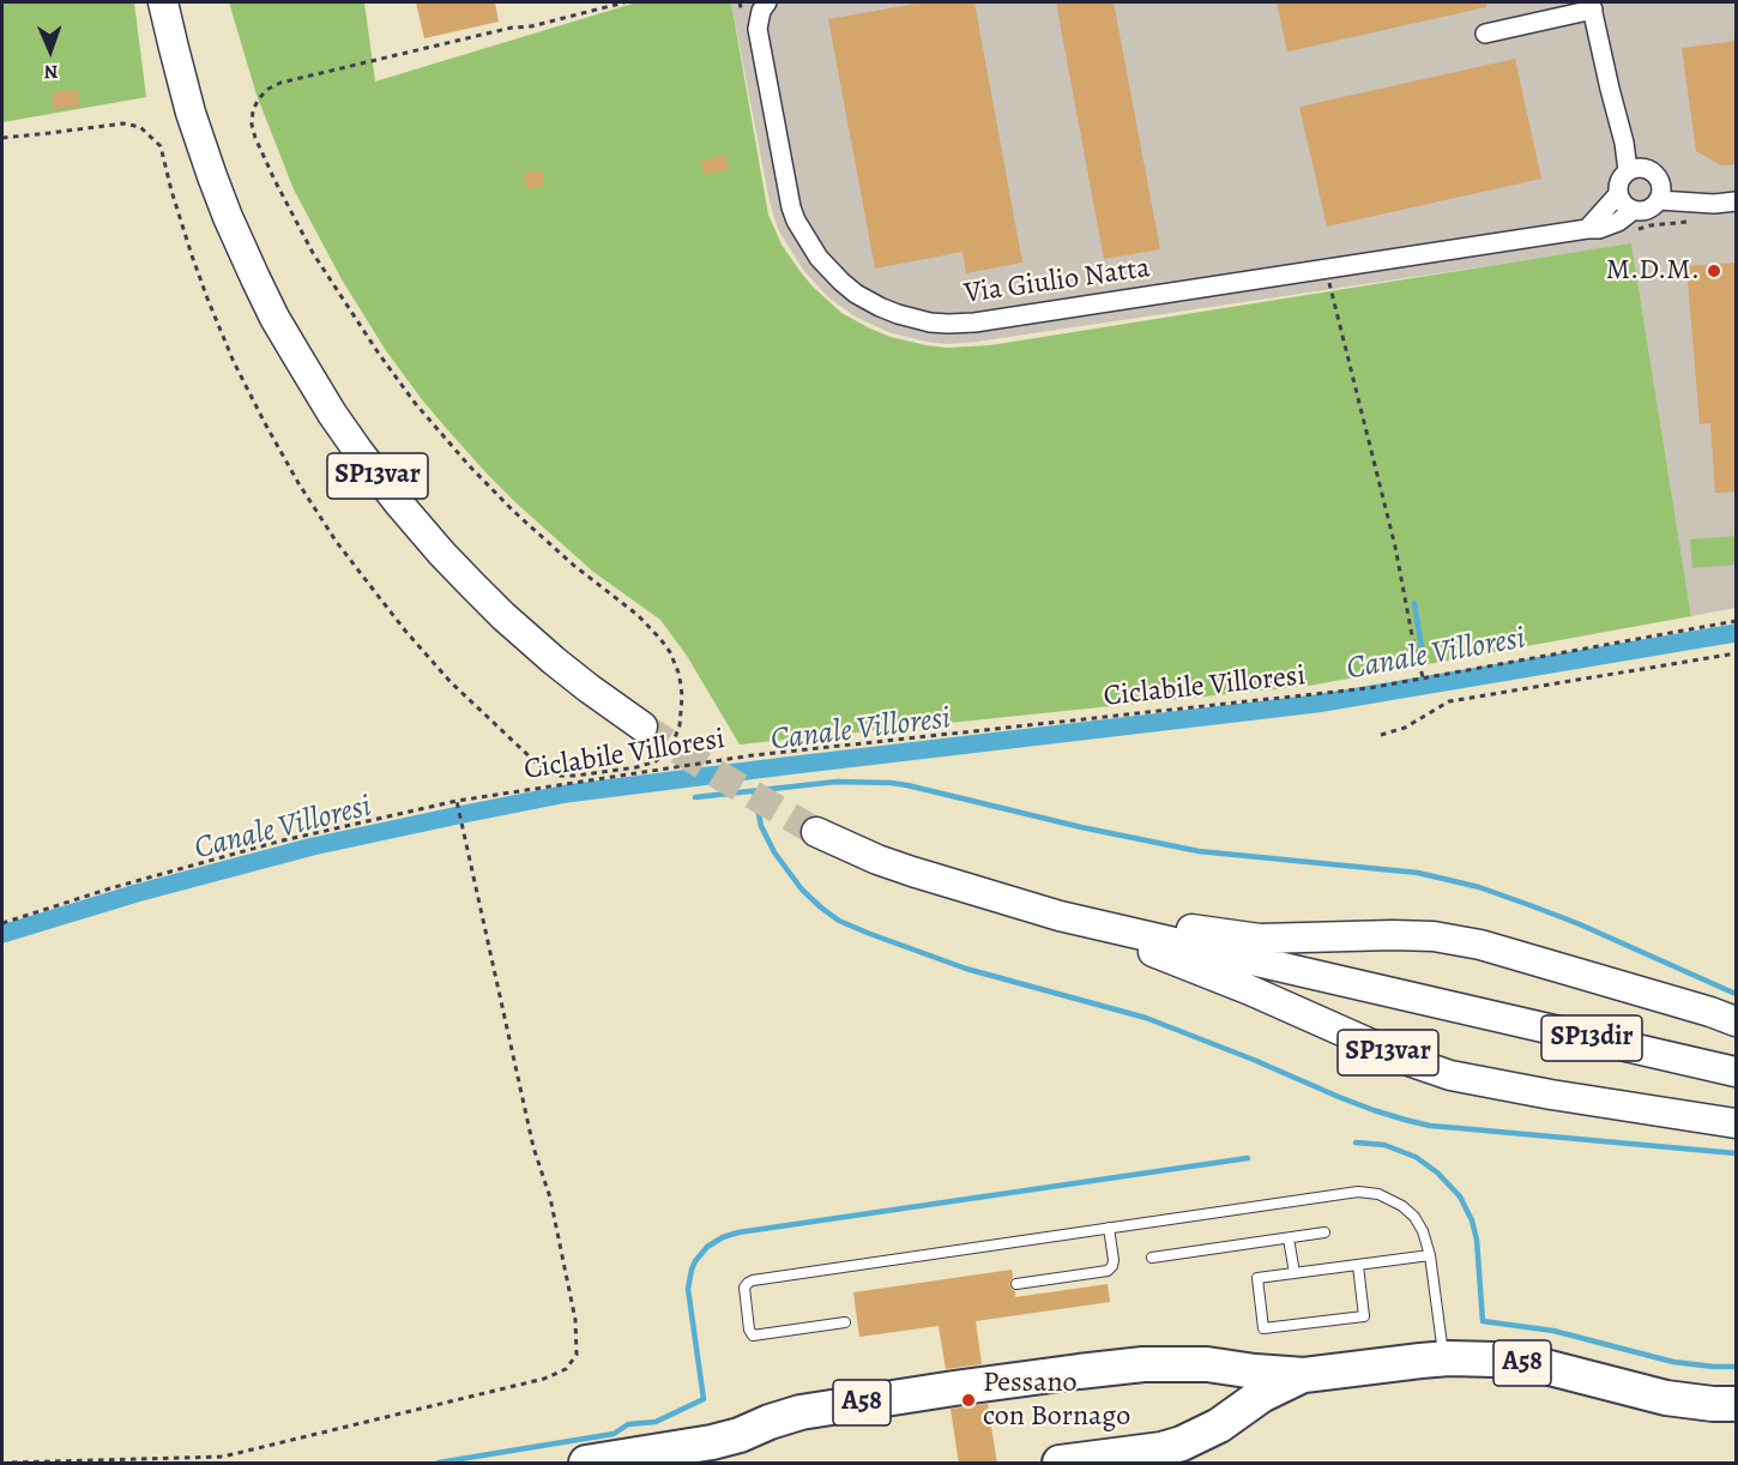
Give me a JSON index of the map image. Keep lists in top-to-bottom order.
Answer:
{
  "streets": {
    "highway": ["A58"],
    "main road": ["SP13var", "SP13dir"],
    "street": ["Via Giulio Natta"],
    "path": ["Ciclabile Villoresi"]
  },
  "crossings": [
    ["SP13var", "SP13dir"]
  ],
  "water": ["Canale Villoresi"],
  "places": ["M.D.M.", "Pessano con Bornago"],
  "north": "bottom"
}
